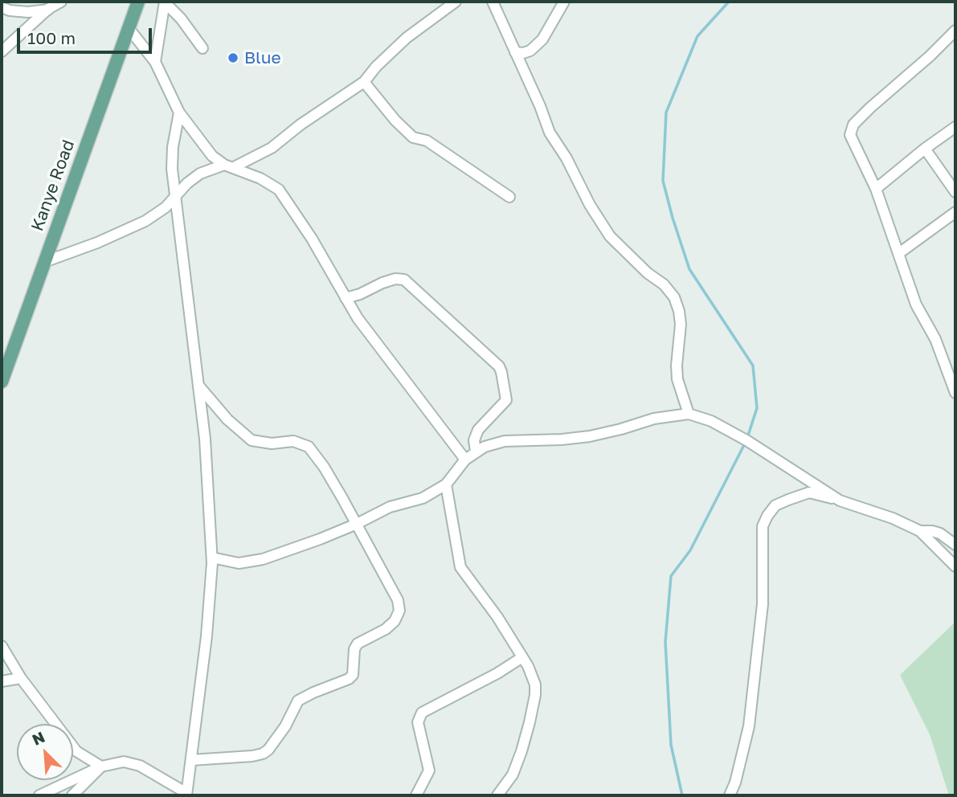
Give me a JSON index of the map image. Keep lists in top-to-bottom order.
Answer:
{
  "streets": {
    "main road": ["Kanye Road"]
  },
  "places": ["Blue"],
  "scale_bar": "100 m",
  "north": "top left"
}
